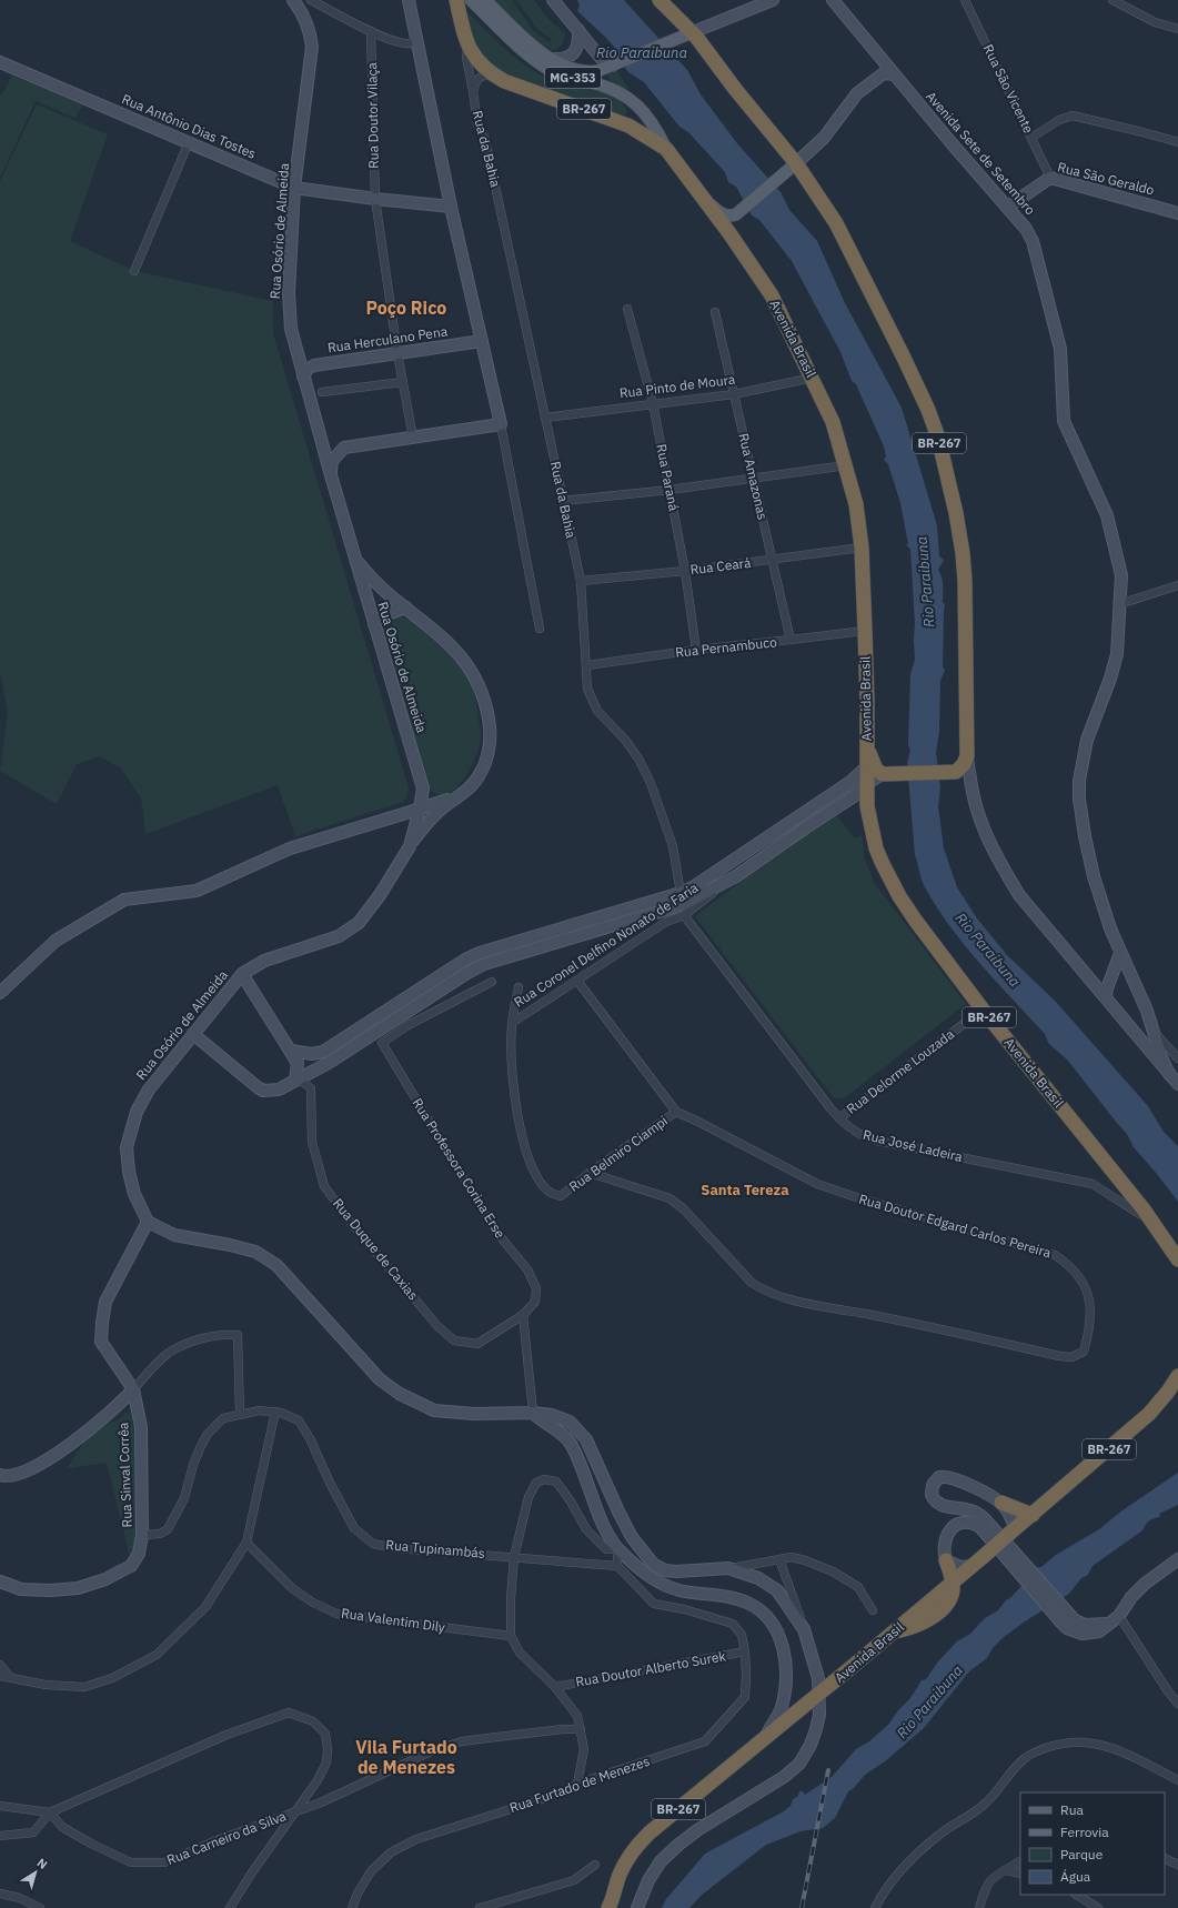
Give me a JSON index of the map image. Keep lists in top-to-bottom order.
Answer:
{
  "streets": {
    "highway": ["BR-267", "Rua da Bahia", "Avenida Brasil"],
    "main road": [
      "MG-353",
      "Rua Antônio Dias Tostes",
      "Avenida Sete de Setembro",
      "Rua São Geraldo",
      "Rua Osório de Almeida",
      "Rua Herculano Pena",
      "Rua Coronel Delfino Nonato de Faria",
      "Rua Sinval Corrêa"
    ],
    "street": [
      "Rua São Vicente",
      "Rua Doutor Vilaça",
      "Rua Pinto de Moura",
      "Rua Amazonas",
      "Rua Paraná",
      "Rua Ceará",
      "Rua Pernambuco",
      "Rua Delorme Louzada",
      "Rua José Ladeira",
      "Rua Belmiro Ciampi",
      "Rua Professora Corina Erse",
      "Rua Doutor Edgard Carlos Pereira",
      "Rua Duque de Caxias",
      "Rua Tupinambás",
      "Rua Valentim Dily",
      "Rua Doutor Alberto Surek",
      "Rua Furtado de Menezes",
      "Rua Carneiro da Silva"
    ]
  },
  "crossings": [
    ["MG-353", "Avenida Brasil"],
    ["Rua São Vicente", "Rua São Geraldo"],
    ["BR-267", "Rua da Bahia"],
    ["BR-267", "Avenida Brasil"],
    ["BR-267", "Rua Coronel Delfino Nonato de Faria"],
    ["Rua Doutor Vilaça", "Rua Antônio Dias Tostes"],
    ["Rua Doutor Vilaça", "Rua Herculano Pena"],
    ["Rua Antônio Dias Tostes", "Rua Osório de Almeida"],
    ["Rua da Bahia", "Rua Pinto de Moura"],
    ["Rua da Bahia", "Rua Ceará"],
    ["Rua da Bahia", "Rua Pernambuco"],
    ["Rua da Bahia", "Rua Coronel Delfino Nonato de Faria"],
    ["Avenida Sete de Setembro", "Rua São Geraldo"],
    ["Rua Osório de Almeida", "Rua Herculano Pena"],
    ["Rua Osório de Almeida", "Rua Sinval Corrêa"],
    ["Avenida Brasil", "Rua Pinto de Moura"],
    ["Avenida Brasil", "Rua Ceará"],
    ["Avenida Brasil", "Rua Pernambuco"],
    ["Avenida Brasil", "Rua Coronel Delfino Nonato de Faria"],
    ["Avenida Brasil", "Rua Delorme Louzada"],
    ["Avenida Brasil", "Rua José Ladeira"],
    ["Rua Pinto de Moura", "Rua Amazonas"],
    ["Rua Pinto de Moura", "Rua Paraná"],
    ["Rua Amazonas", "Rua Ceará"],
    ["Rua Amazonas", "Rua Pernambuco"],
    ["Rua Paraná", "Rua Ceará"],
    ["Rua Paraná", "Rua Pernambuco"],
    ["Rua Coronel Delfino Nonato de Faria", "Rua José Ladeira"],
    ["Rua Coronel Delfino Nonato de Faria", "Rua Belmiro Ciampi"],
    ["Rua Delorme Louzada", "Rua José Ladeira"],
    ["Rua Belmiro Ciampi", "Rua Doutor Edgard Carlos Pereira"],
    ["Rua Professora Corina Erse", "Rua Duque de Caxias"],
    ["Rua Tupinambás", "Rua Furtado de Menezes"],
    ["Rua Doutor Alberto Surek", "Rua Furtado de Menezes"]
  ],
  "districts": ["Poço Rico", "Santa Tereza", "Vila Furtado de Menezes"],
  "water": ["Rio Paraibuna"],
  "legend": [
    "Rua",
    "Ferrovia",
    "Parque",
    "Água"
  ],
  "north": "top right"
}
